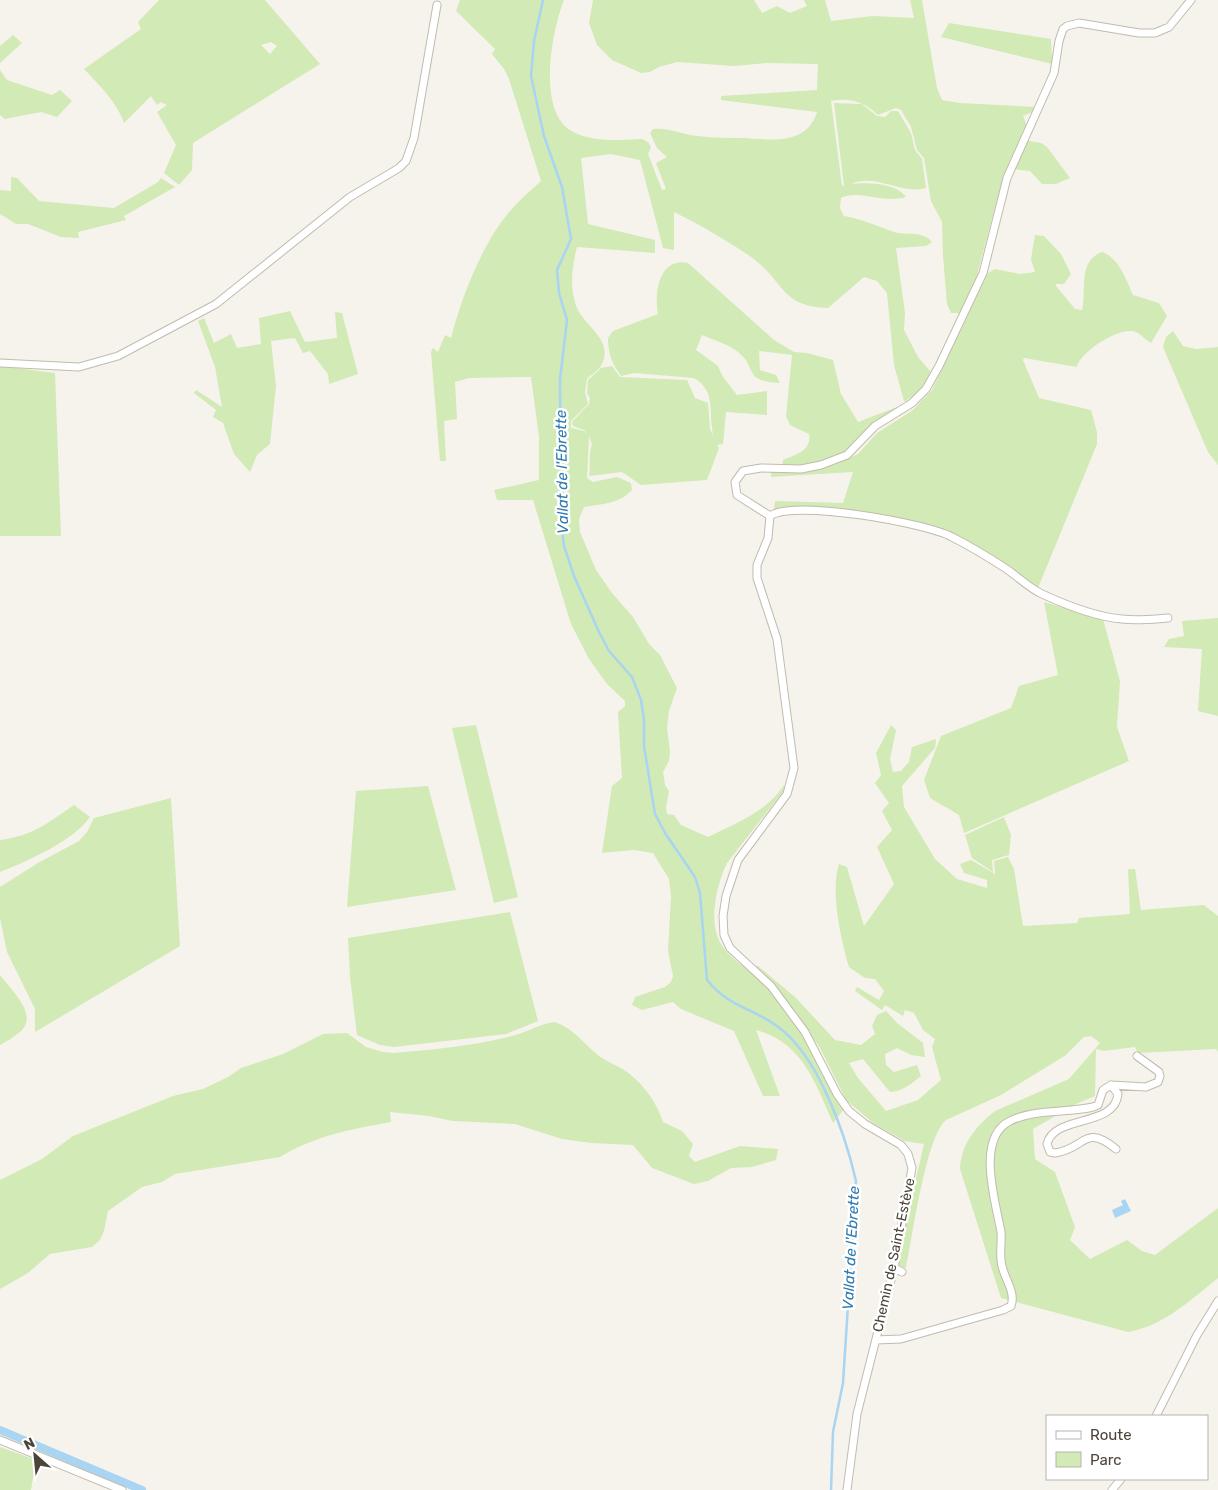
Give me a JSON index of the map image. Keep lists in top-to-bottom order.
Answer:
{
  "streets": {
    "street": ["Chemin de Saint-Estève"]
  },
  "water": ["Vallat de l'Ebrette"],
  "legend": ["Route", "Parc"],
  "north": "top left"
}
